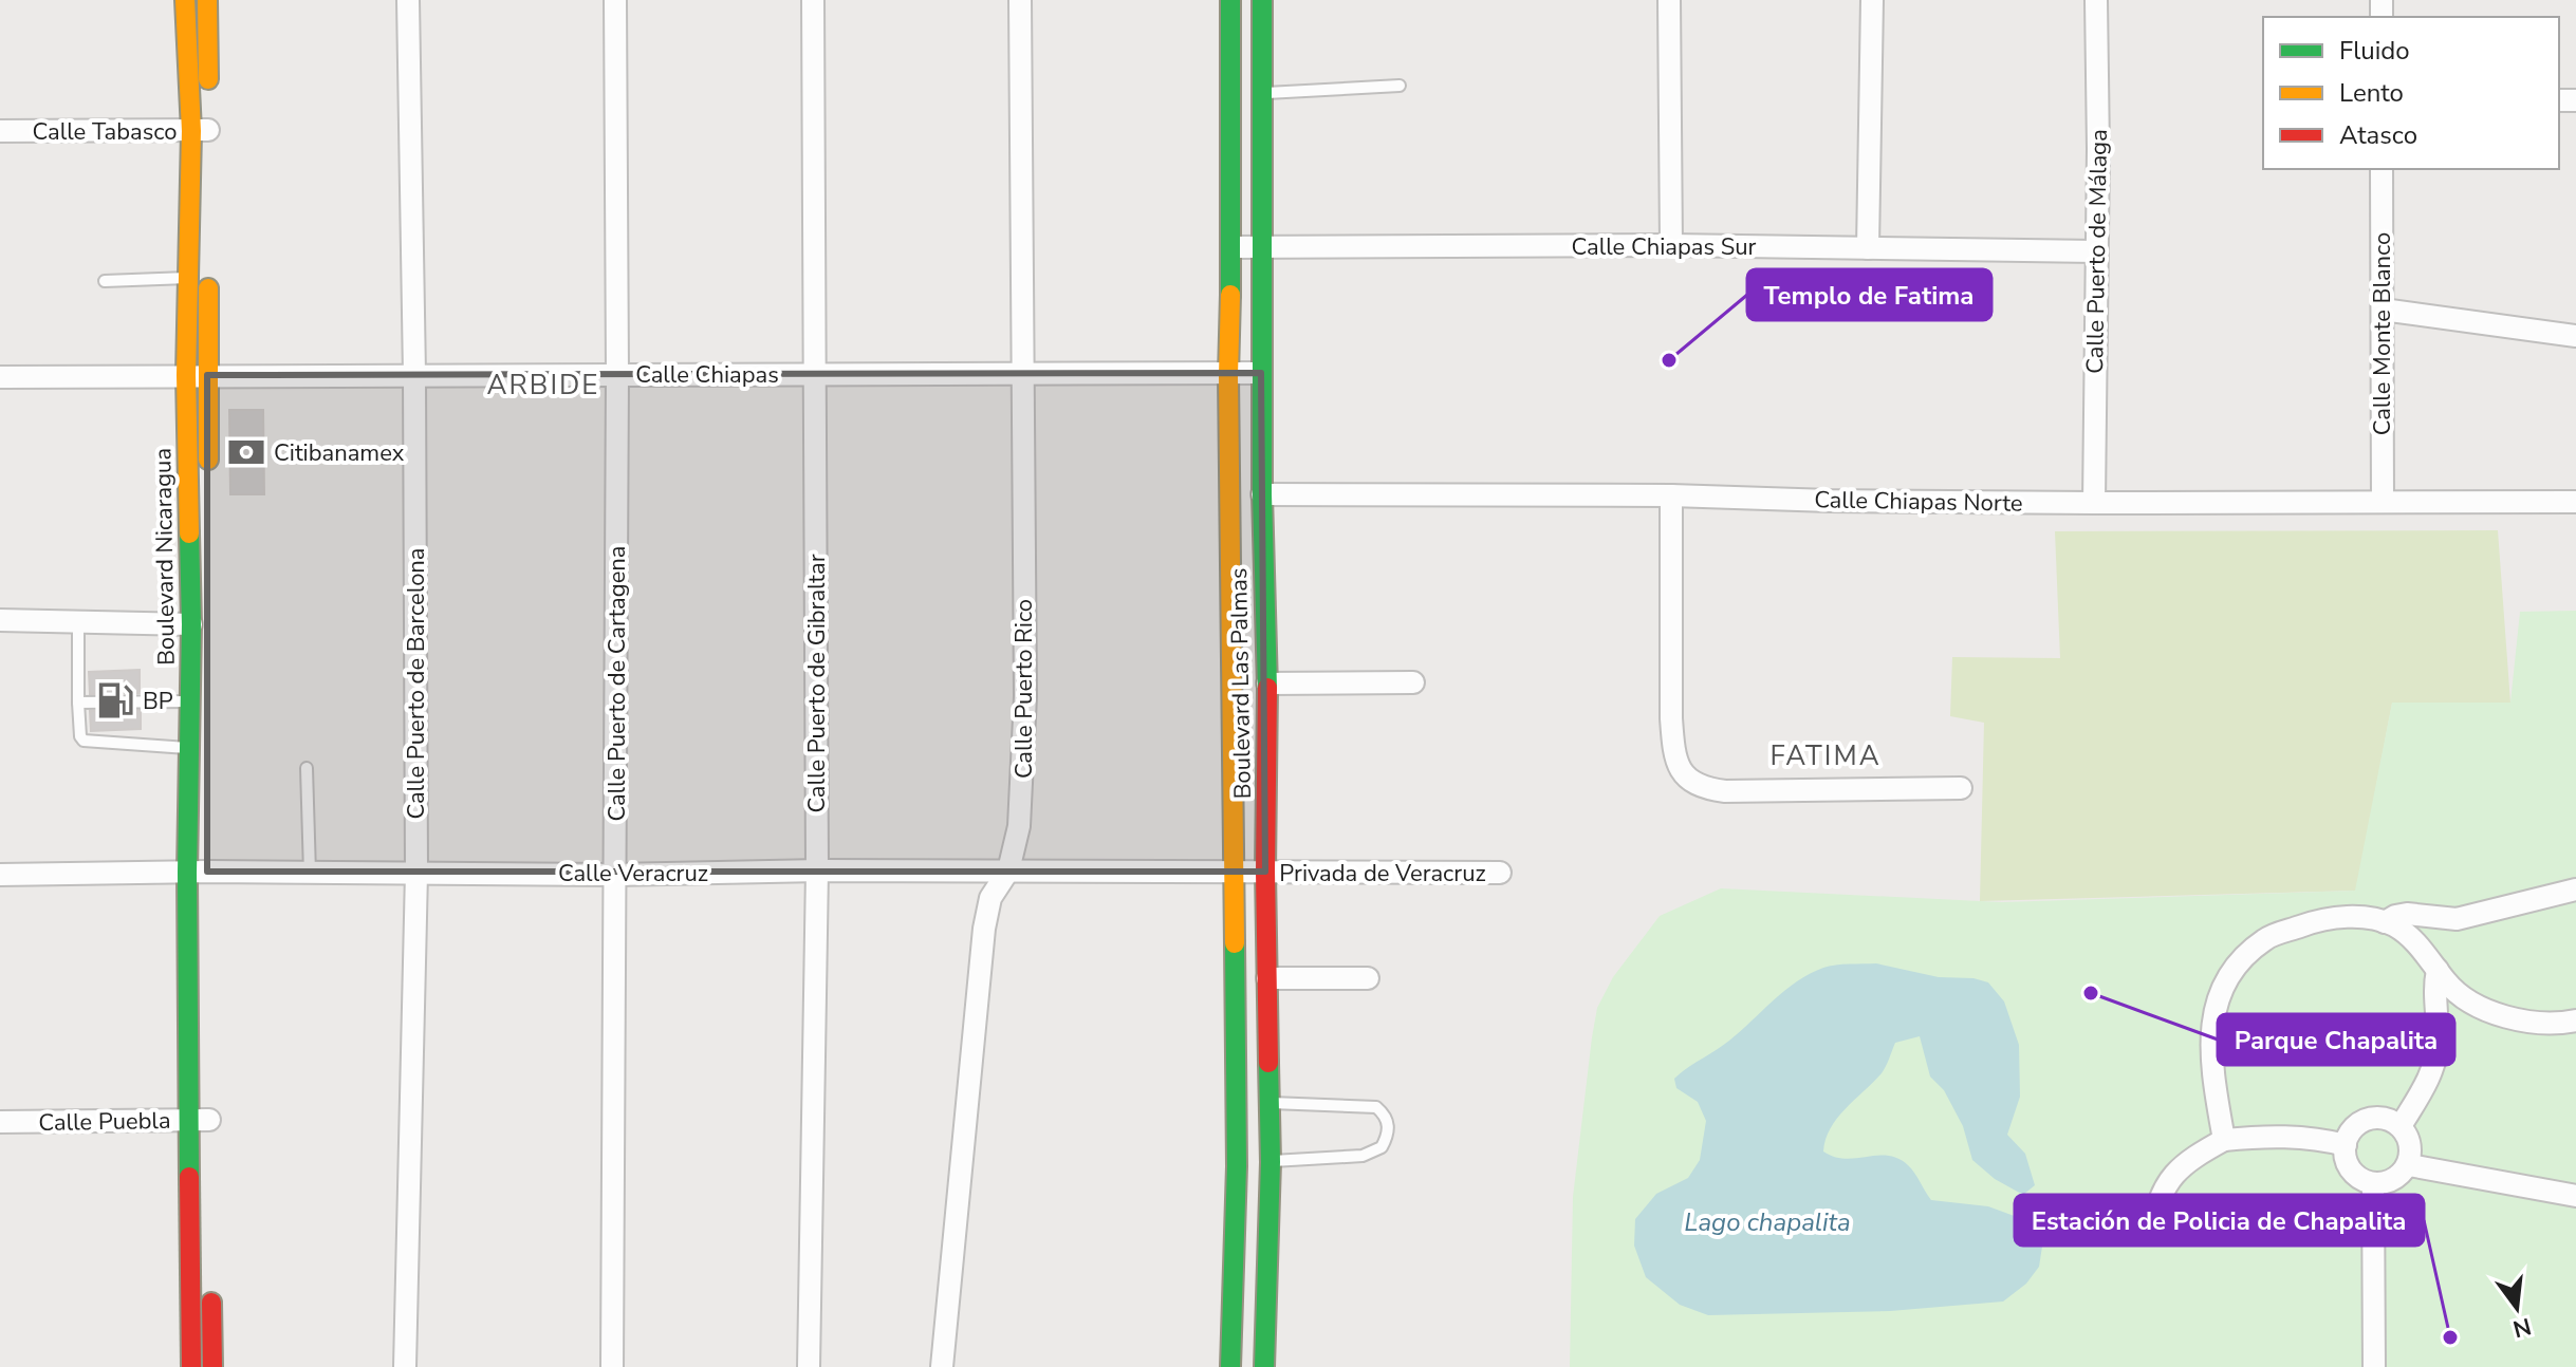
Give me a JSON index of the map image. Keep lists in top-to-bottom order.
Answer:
{
  "streets": {
    "street": [
      "Calle Tabasco",
      "Calle Chiapas Sur",
      "Calle Puerto de Málaga",
      "Calle Monte Blanco",
      "Calle Chiapas",
      "Calle Chiapas Norte",
      "Boulevard Nicaragua",
      "Calle Puerto de Barcelona",
      "Calle Puerto de Cartagena",
      "Calle Puerto de Gibraltar",
      "Boulevard Las Palmas",
      "Calle Puerto Rico",
      "Calle Veracruz",
      "Privada de Veracruz",
      "Calle Puebla"
    ]
  },
  "crossings": [
    ["Calle Tabasco", "Boulevard Nicaragua"],
    ["Calle Chiapas Sur", "Calle Puerto de Málaga"],
    ["Calle Chiapas Sur", "Boulevard Las Palmas"],
    ["Calle Puerto de Málaga", "Calle Chiapas Norte"],
    ["Calle Monte Blanco", "Calle Chiapas Norte"],
    ["Calle Chiapas", "Boulevard Nicaragua"],
    ["Calle Chiapas", "Calle Puerto de Barcelona"],
    ["Calle Chiapas", "Calle Puerto de Cartagena"],
    ["Calle Chiapas", "Calle Puerto de Gibraltar"],
    ["Calle Chiapas", "Boulevard Las Palmas"],
    ["Calle Chiapas", "Calle Puerto Rico"],
    ["Calle Chiapas Norte", "Boulevard Las Palmas"],
    ["Boulevard Nicaragua", "Calle Veracruz"],
    ["Boulevard Nicaragua", "Calle Puebla"],
    ["Calle Puerto de Barcelona", "Calle Veracruz"],
    ["Calle Puerto de Cartagena", "Calle Veracruz"],
    ["Calle Puerto de Gibraltar", "Calle Veracruz"],
    ["Boulevard Las Palmas", "Calle Veracruz"],
    ["Boulevard Las Palmas", "Privada de Veracruz"],
    ["Calle Puerto Rico", "Calle Veracruz"],
    ["Calle Veracruz", "Privada de Veracruz"]
  ],
  "districts": ["ARBIDE", "FATIMA"],
  "water": ["Lago chapalita"],
  "places": {
    "other": ["Templo de Fatima", "Parque Chapalita", "Estación de Policia de Chapalita"],
    "bank": ["Citibanamex"],
    "fuel station": ["BP"]
  },
  "legend": ["Fluido", "Lento", "Atasco"],
  "north": "bottom"
}
